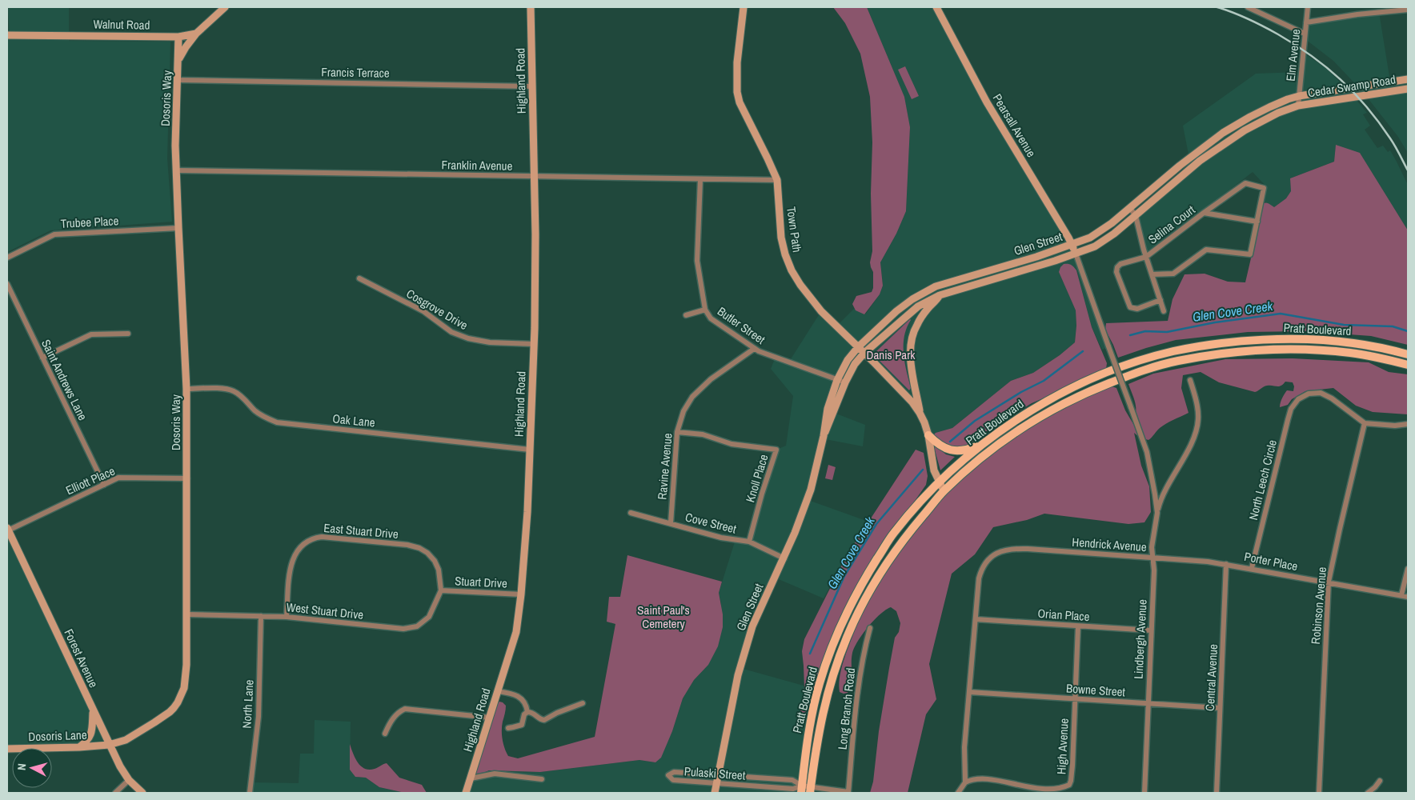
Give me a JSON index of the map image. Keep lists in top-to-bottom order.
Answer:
{
  "streets": {
    "main road": [
      "Walnut Road",
      "Highland Road",
      "Cedar Swamp Road",
      "Dosoris Way",
      "Pearsall Avenue",
      "Town Path",
      "Glen Street",
      "Pratt Boulevard",
      "Forest Avenue",
      "Dosoris Lane"
    ],
    "street": [
      "Elm Avenue",
      "Francis Terrace",
      "Franklin Avenue",
      "Trubee Place",
      "Selina Court",
      "Cosgrove Drive",
      "Butler Street",
      "Saint Andrews Lane",
      "Oak Lane",
      "Ravine Avenue",
      "Knoll Place",
      "North Leech Circle",
      "Elliott Place",
      "Cove Street",
      "East Stuart Drive",
      "Hendrick Avenue",
      "Porter Place",
      "Stuart Drive",
      "Robinson Avenue",
      "West Stuart Drive",
      "Orian Place",
      "Lindbergh Avenue",
      "Central Avenue",
      "Bowne Street",
      "North Lane",
      "Long Branch Road",
      "High Avenue",
      "Pulaski Street"
    ]
  },
  "crossings": [
    ["Walnut Road", "Dosoris Way"],
    ["Elm Avenue", "Cedar Swamp Road"],
    ["Elm Avenue", "Glen Street"],
    ["Francis Terrace", "Highland Road"],
    ["Francis Terrace", "Dosoris Way"],
    ["Highland Road", "Franklin Avenue"],
    ["Highland Road", "Cosgrove Drive"],
    ["Highland Road", "Oak Lane"],
    ["Highland Road", "Stuart Drive"],
    ["Cedar Swamp Road", "Glen Street"],
    ["Dosoris Way", "Franklin Avenue"],
    ["Dosoris Way", "Trubee Place"],
    ["Dosoris Way", "Oak Lane"],
    ["Dosoris Way", "Elliott Place"],
    ["Dosoris Way", "West Stuart Drive"],
    ["Dosoris Way", "Forest Avenue"],
    ["Dosoris Way", "Dosoris Lane"],
    ["Pearsall Avenue", "Glen Street"],
    ["Pearsall Avenue", "Hendrick Avenue"],
    ["Franklin Avenue", "Town Path"],
    ["Franklin Avenue", "Butler Street"],
    ["Town Path", "Glen Street"],
    ["Town Path", "Pratt Boulevard"],
    ["Glen Street", "Butler Street"],
    ["Glen Street", "Cove Street"],
    ["Glen Street", "Hendrick Avenue"],
    ["Glen Street", "Pulaski Street"],
    ["Butler Street", "Ravine Avenue"],
    ["Pratt Boulevard", "Pulaski Street"],
    ["Saint Andrews Lane", "Elliott Place"],
    ["Ravine Avenue", "Knoll Place"],
    ["Ravine Avenue", "Cove Street"],
    ["Knoll Place", "Cove Street"],
    ["North Leech Circle", "Porter Place"],
    ["North Leech Circle", "Robinson Avenue"],
    ["Elliott Place", "Forest Avenue"],
    ["East Stuart Drive", "Stuart Drive"],
    ["East Stuart Drive", "West Stuart Drive"],
    ["Hendrick Avenue", "Porter Place"],
    ["Hendrick Avenue", "Orian Place"],
    ["Hendrick Avenue", "Lindbergh Avenue"],
    ["Hendrick Avenue", "Bowne Street"],
    ["Hendrick Avenue", "High Avenue"],
    ["Porter Place", "Robinson Avenue"],
    ["Porter Place", "Lindbergh Avenue"],
    ["Porter Place", "Central Avenue"],
    ["Stuart Drive", "West Stuart Drive"],
    ["West Stuart Drive", "North Lane"],
    ["Orian Place", "Lindbergh Avenue"],
    ["Orian Place", "High Avenue"],
    ["Lindbergh Avenue", "Bowne Street"],
    ["Forest Avenue", "Dosoris Lane"],
    ["Central Avenue", "Bowne Street"],
    ["Bowne Street", "High Avenue"],
    ["Long Branch Road", "Pulaski Street"]
  ],
  "water": ["Glen Cove Creek"],
  "parks": ["Danis Park", "Saint Paul's Cemetery"],
  "north": "left"
}
